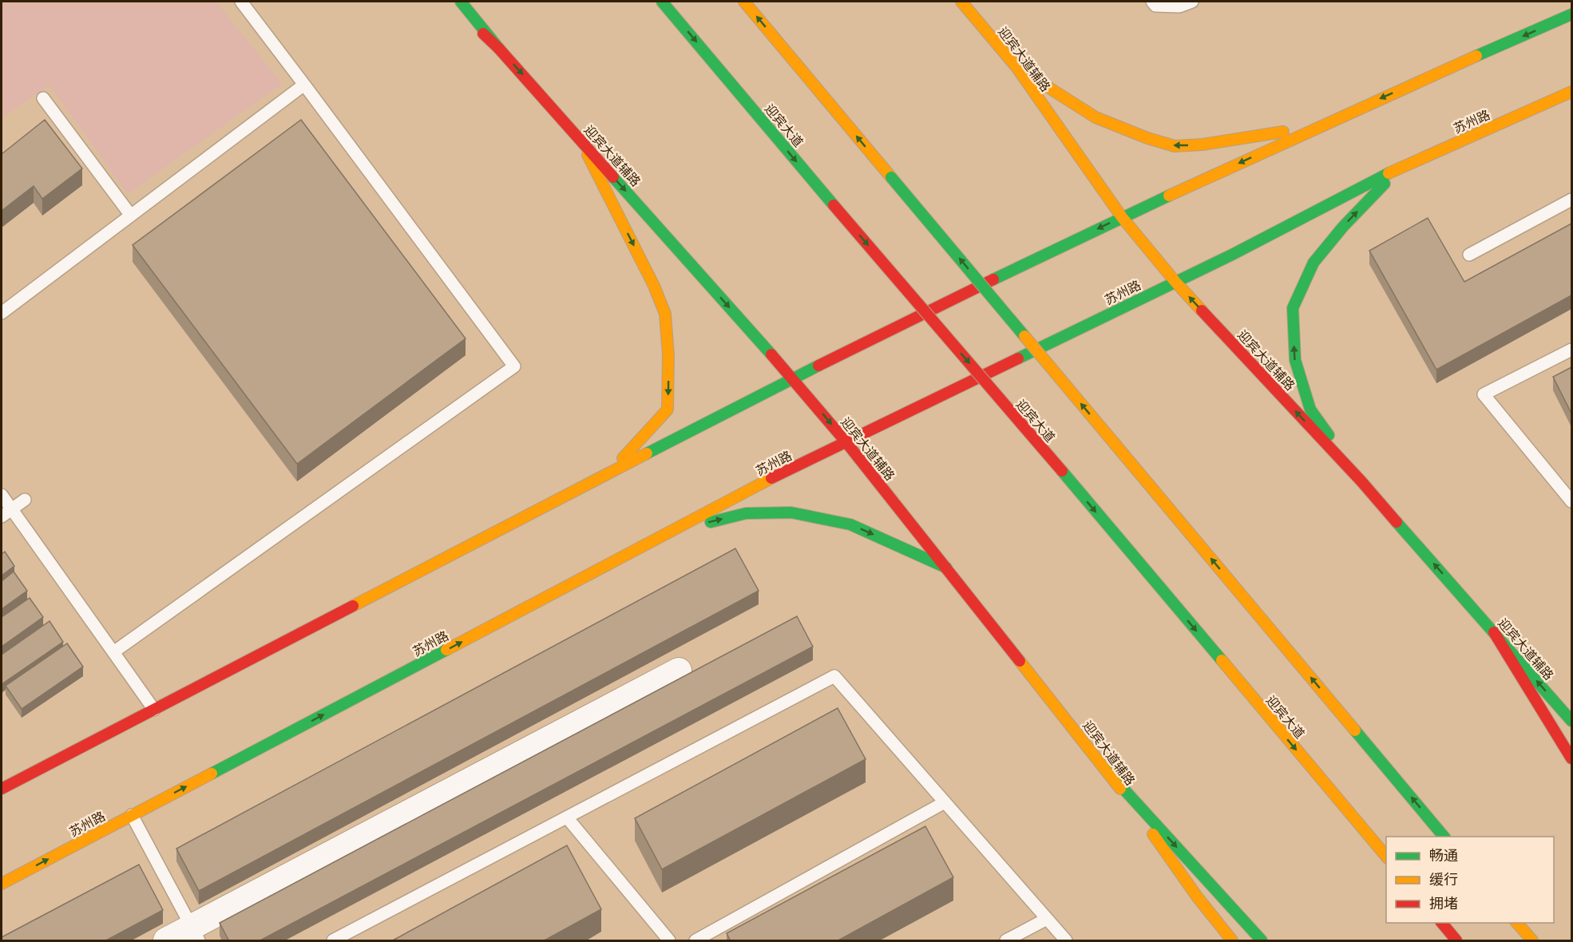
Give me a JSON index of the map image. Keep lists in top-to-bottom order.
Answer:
{
  "streets": {
    "main road": ["迎宾大道辅路", "苏州路", "迎宾大道"]
  },
  "crossings": [
    ["迎宾大道辅路", "苏州路"]
  ],
  "legend": ["畅通", "缓行", "拥堵"]
}
